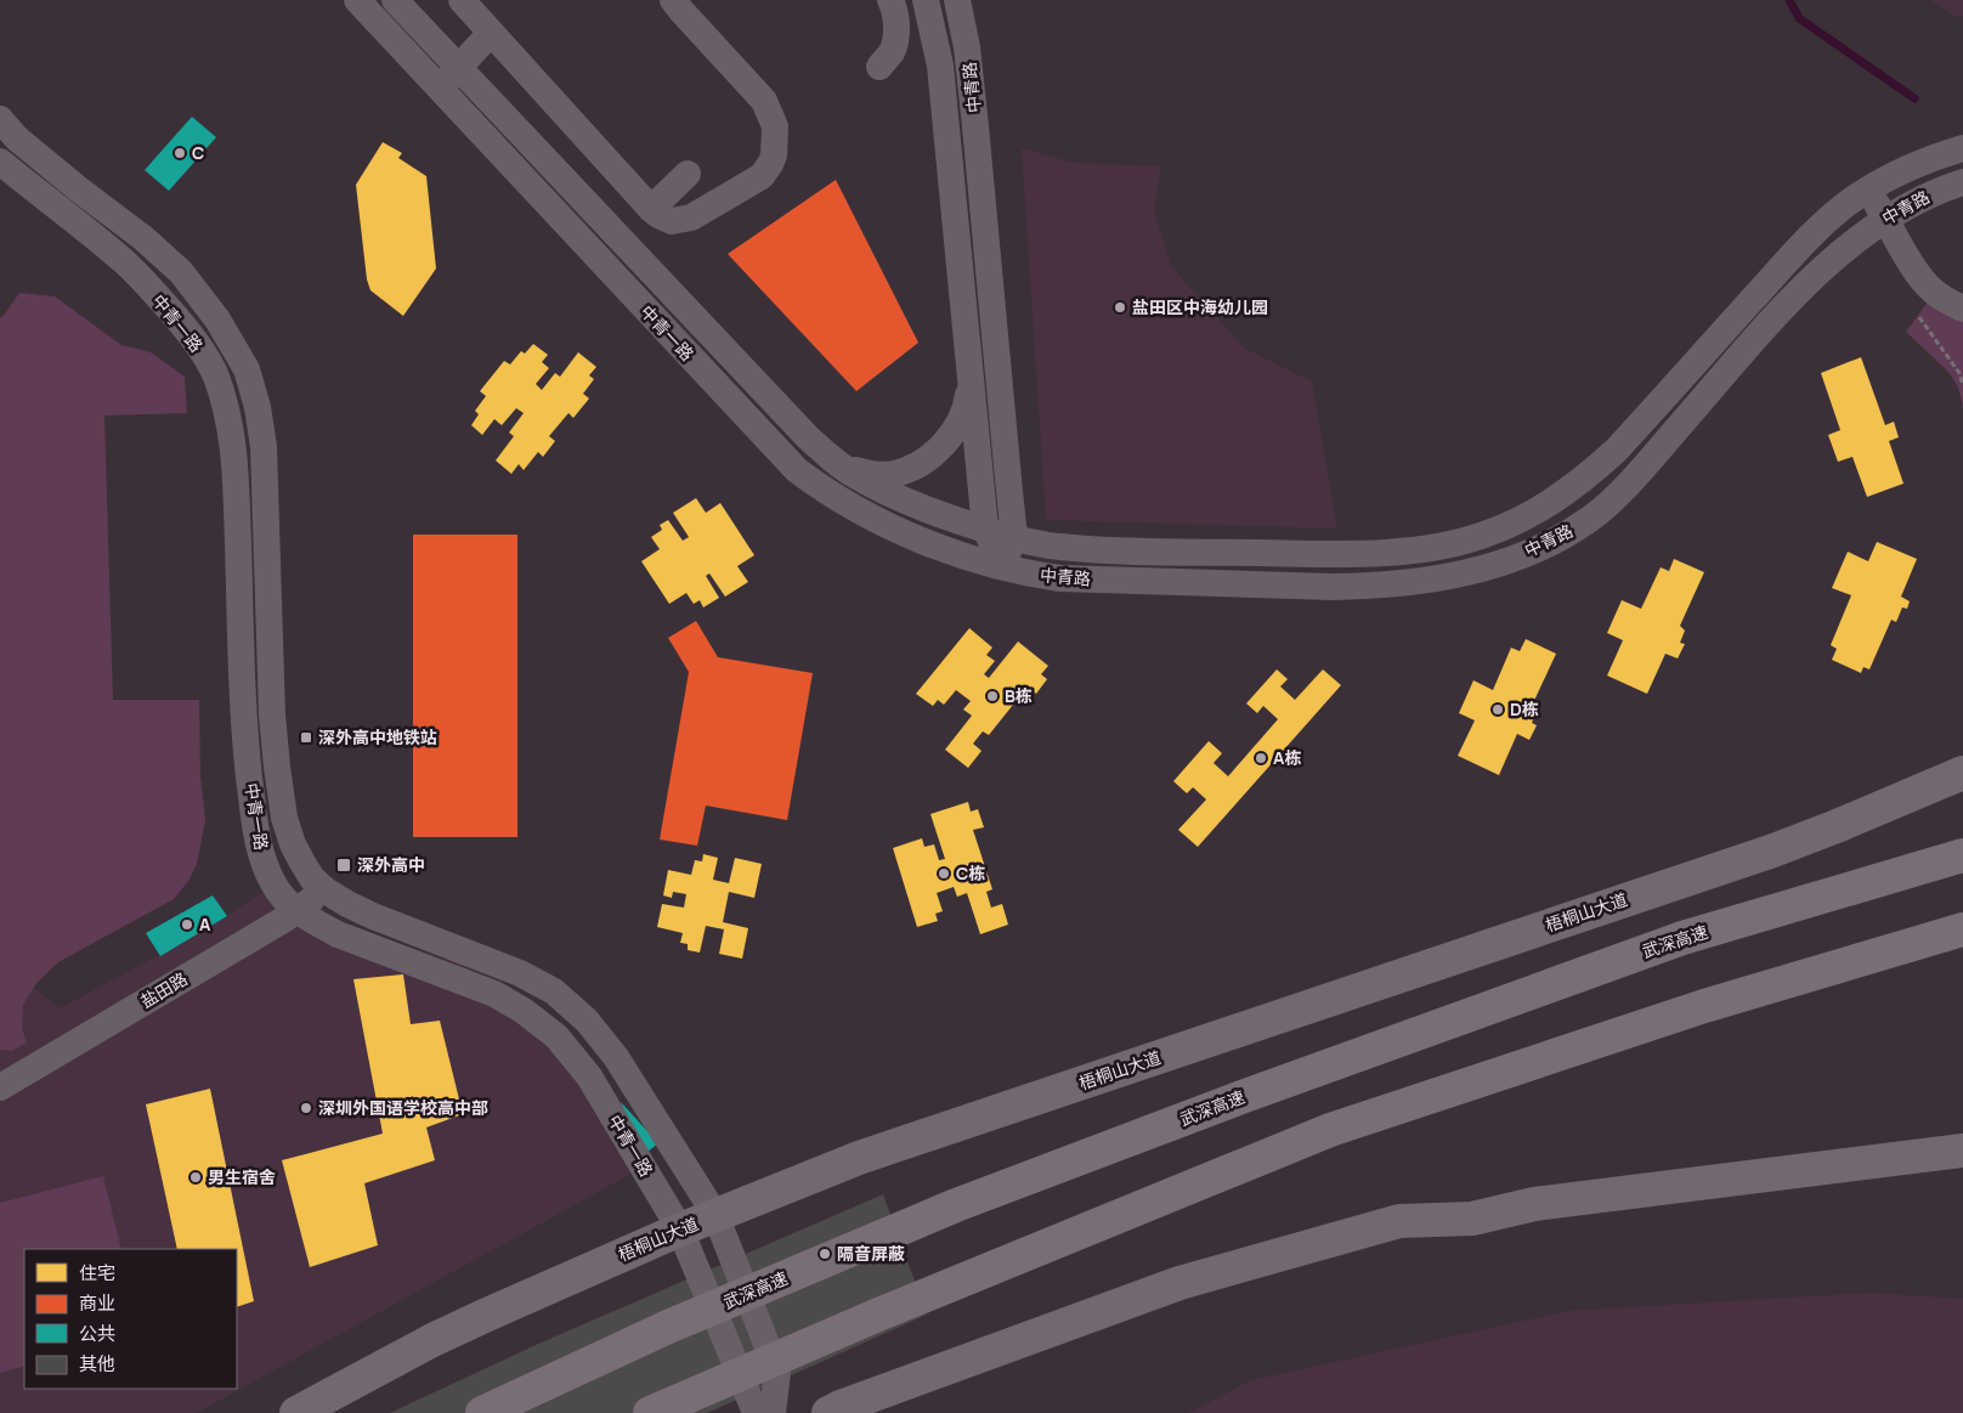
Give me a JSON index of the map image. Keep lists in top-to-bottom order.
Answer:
{
  "streets": {
    "highway": ["武深高速"],
    "main road": ["梧桐山大道"],
    "street": ["中青路", "中青一路", "盐田路"]
  },
  "crossings": [
    ["中青路", "中青一路"],
    ["中青一路", "梧桐山大道"],
    ["中青一路", "盐田路"]
  ],
  "places": {
    "other": [
      "C",
      "盐田区中海幼儿园",
      "B栋",
      "D栋",
      "A栋",
      "C栋",
      "A",
      "深圳外国语学校高中部",
      "男生宿舍",
      "隔音屏蔽"
    ],
    "transit": ["深外高中地铁站", "深外高中"]
  },
  "legend": [
    "住宅",
    "商业",
    "公共",
    "其他"
  ]
}
